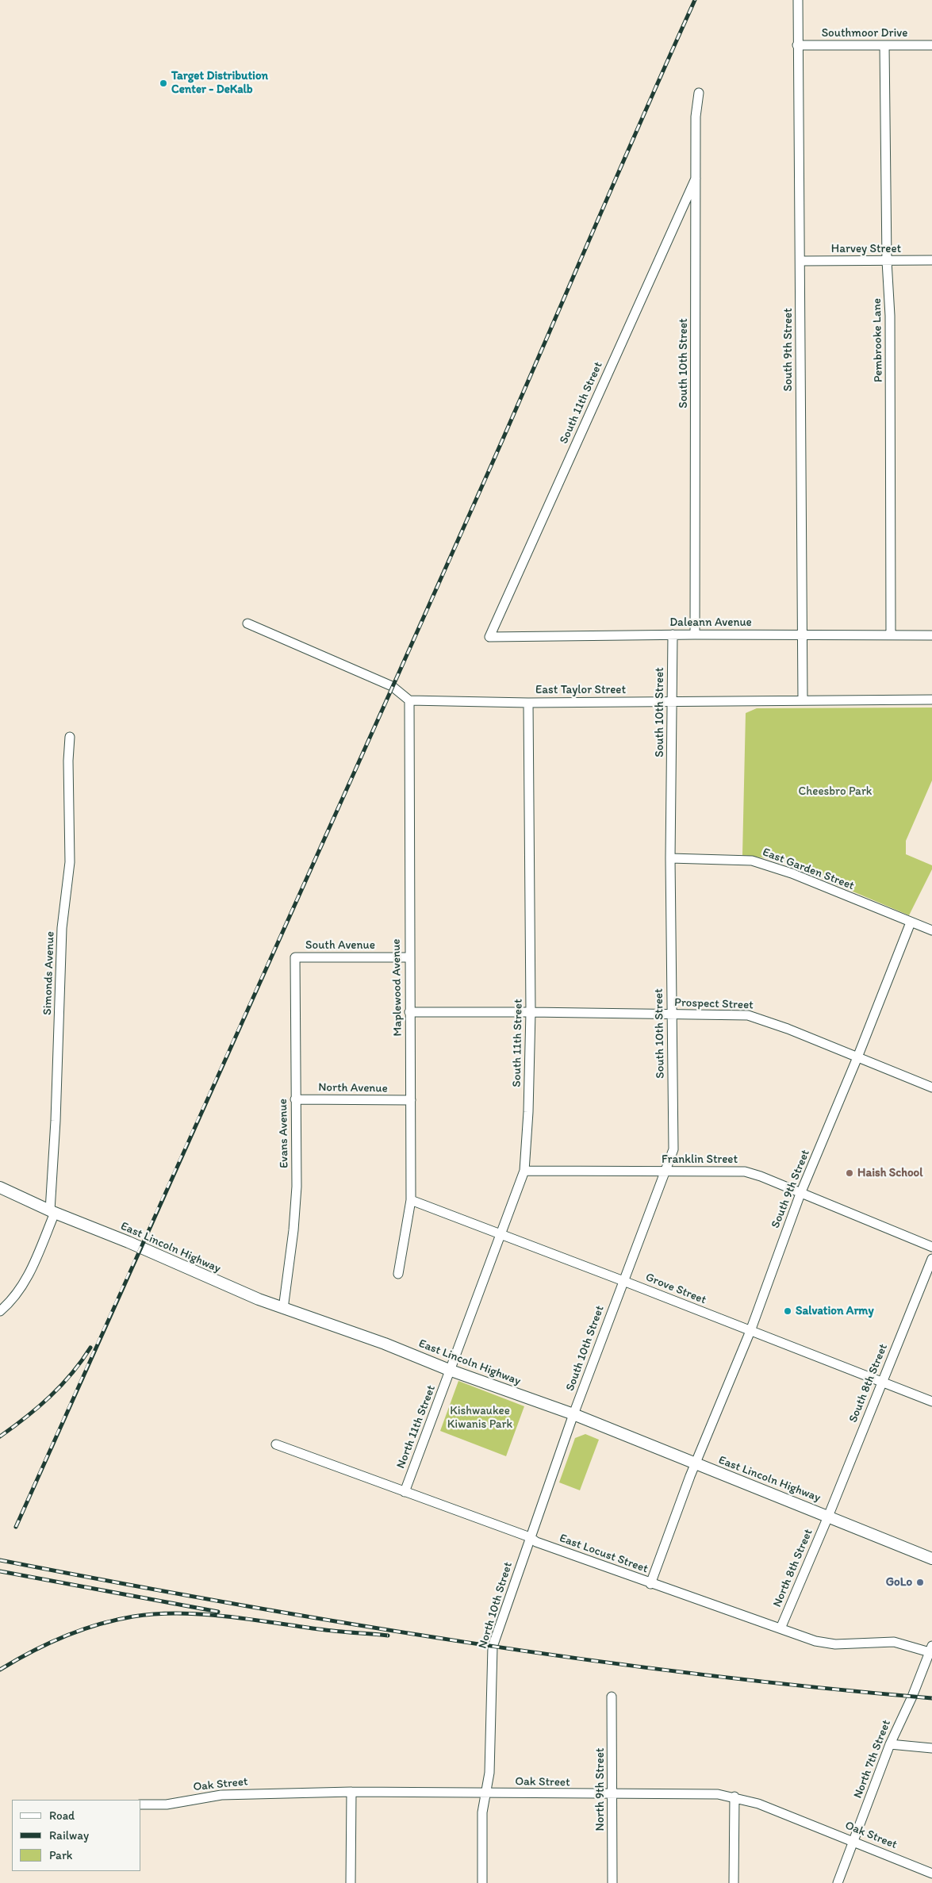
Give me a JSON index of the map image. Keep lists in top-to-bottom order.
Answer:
{
  "streets": {
    "main road": ["East Lincoln Highway"],
    "street": [
      "Southmoor Drive",
      "Harvey Street",
      "Pembrooke Lane",
      "South 9th Street",
      "South 10th Street",
      "South 11th Street",
      "Daleann Avenue",
      "East Taylor Street",
      "East Garden Street",
      "South Avenue",
      "Simonds Avenue",
      "Maplewood Avenue",
      "Prospect Street",
      "North Avenue",
      "Evans Avenue",
      "Franklin Street",
      "Grove Street",
      "South 8th Street",
      "North 11th Street",
      "East Locust Street",
      "North 8th Street",
      "North 10th Street",
      "North 7th Street",
      "Oak Street",
      "North 9th Street"
    ]
  },
  "crossings": [
    ["Southmoor Drive", "Pembrooke Lane"],
    ["Southmoor Drive", "South 9th Street"],
    ["Harvey Street", "Pembrooke Lane"],
    ["Harvey Street", "South 9th Street"],
    ["Pembrooke Lane", "Daleann Avenue"],
    ["South 9th Street", "Daleann Avenue"],
    ["South 9th Street", "East Taylor Street"],
    ["South 9th Street", "East Garden Street"],
    ["South 9th Street", "Prospect Street"],
    ["South 9th Street", "Franklin Street"],
    ["South 9th Street", "East Lincoln Highway"],
    ["South 9th Street", "Grove Street"],
    ["South 10th Street", "South 11th Street"],
    ["South 10th Street", "Daleann Avenue"],
    ["South 10th Street", "East Taylor Street"],
    ["South 10th Street", "East Garden Street"],
    ["South 10th Street", "Prospect Street"],
    ["South 10th Street", "Franklin Street"],
    ["South 10th Street", "East Lincoln Highway"],
    ["South 10th Street", "Grove Street"],
    ["South 10th Street", "North 10th Street"],
    ["South 11th Street", "Daleann Avenue"],
    ["South 11th Street", "East Taylor Street"],
    ["South 11th Street", "Prospect Street"],
    ["South 11th Street", "Franklin Street"],
    ["South 11th Street", "East Lincoln Highway"],
    ["South 11th Street", "Grove Street"],
    ["South 11th Street", "North 11th Street"],
    ["East Taylor Street", "Maplewood Avenue"],
    ["South Avenue", "Maplewood Avenue"],
    ["South Avenue", "Evans Avenue"],
    ["Simonds Avenue", "East Lincoln Highway"],
    ["Maplewood Avenue", "Prospect Street"],
    ["Maplewood Avenue", "North Avenue"],
    ["Maplewood Avenue", "Grove Street"],
    ["North Avenue", "Evans Avenue"],
    ["Evans Avenue", "East Lincoln Highway"],
    ["East Lincoln Highway", "South 8th Street"],
    ["East Lincoln Highway", "North 11th Street"],
    ["East Lincoln Highway", "North 8th Street"],
    ["East Lincoln Highway", "North 10th Street"],
    ["Grove Street", "South 8th Street"],
    ["South 8th Street", "North 8th Street"],
    ["North 11th Street", "East Locust Street"],
    ["East Locust Street", "North 8th Street"],
    ["East Locust Street", "North 10th Street"],
    ["East Locust Street", "North 7th Street"],
    ["North 10th Street", "Oak Street"],
    ["North 7th Street", "Oak Street"],
    ["Oak Street", "North 9th Street"]
  ],
  "parks": ["Cheesbro Park", "Kishwaukee Kiwanis Park"],
  "places": [
    "Target Distribution Center - DeKalb",
    "Haish School",
    "Salvation Army",
    "GoLo"
  ],
  "legend": ["Road", "Railway", "Park"]
}
